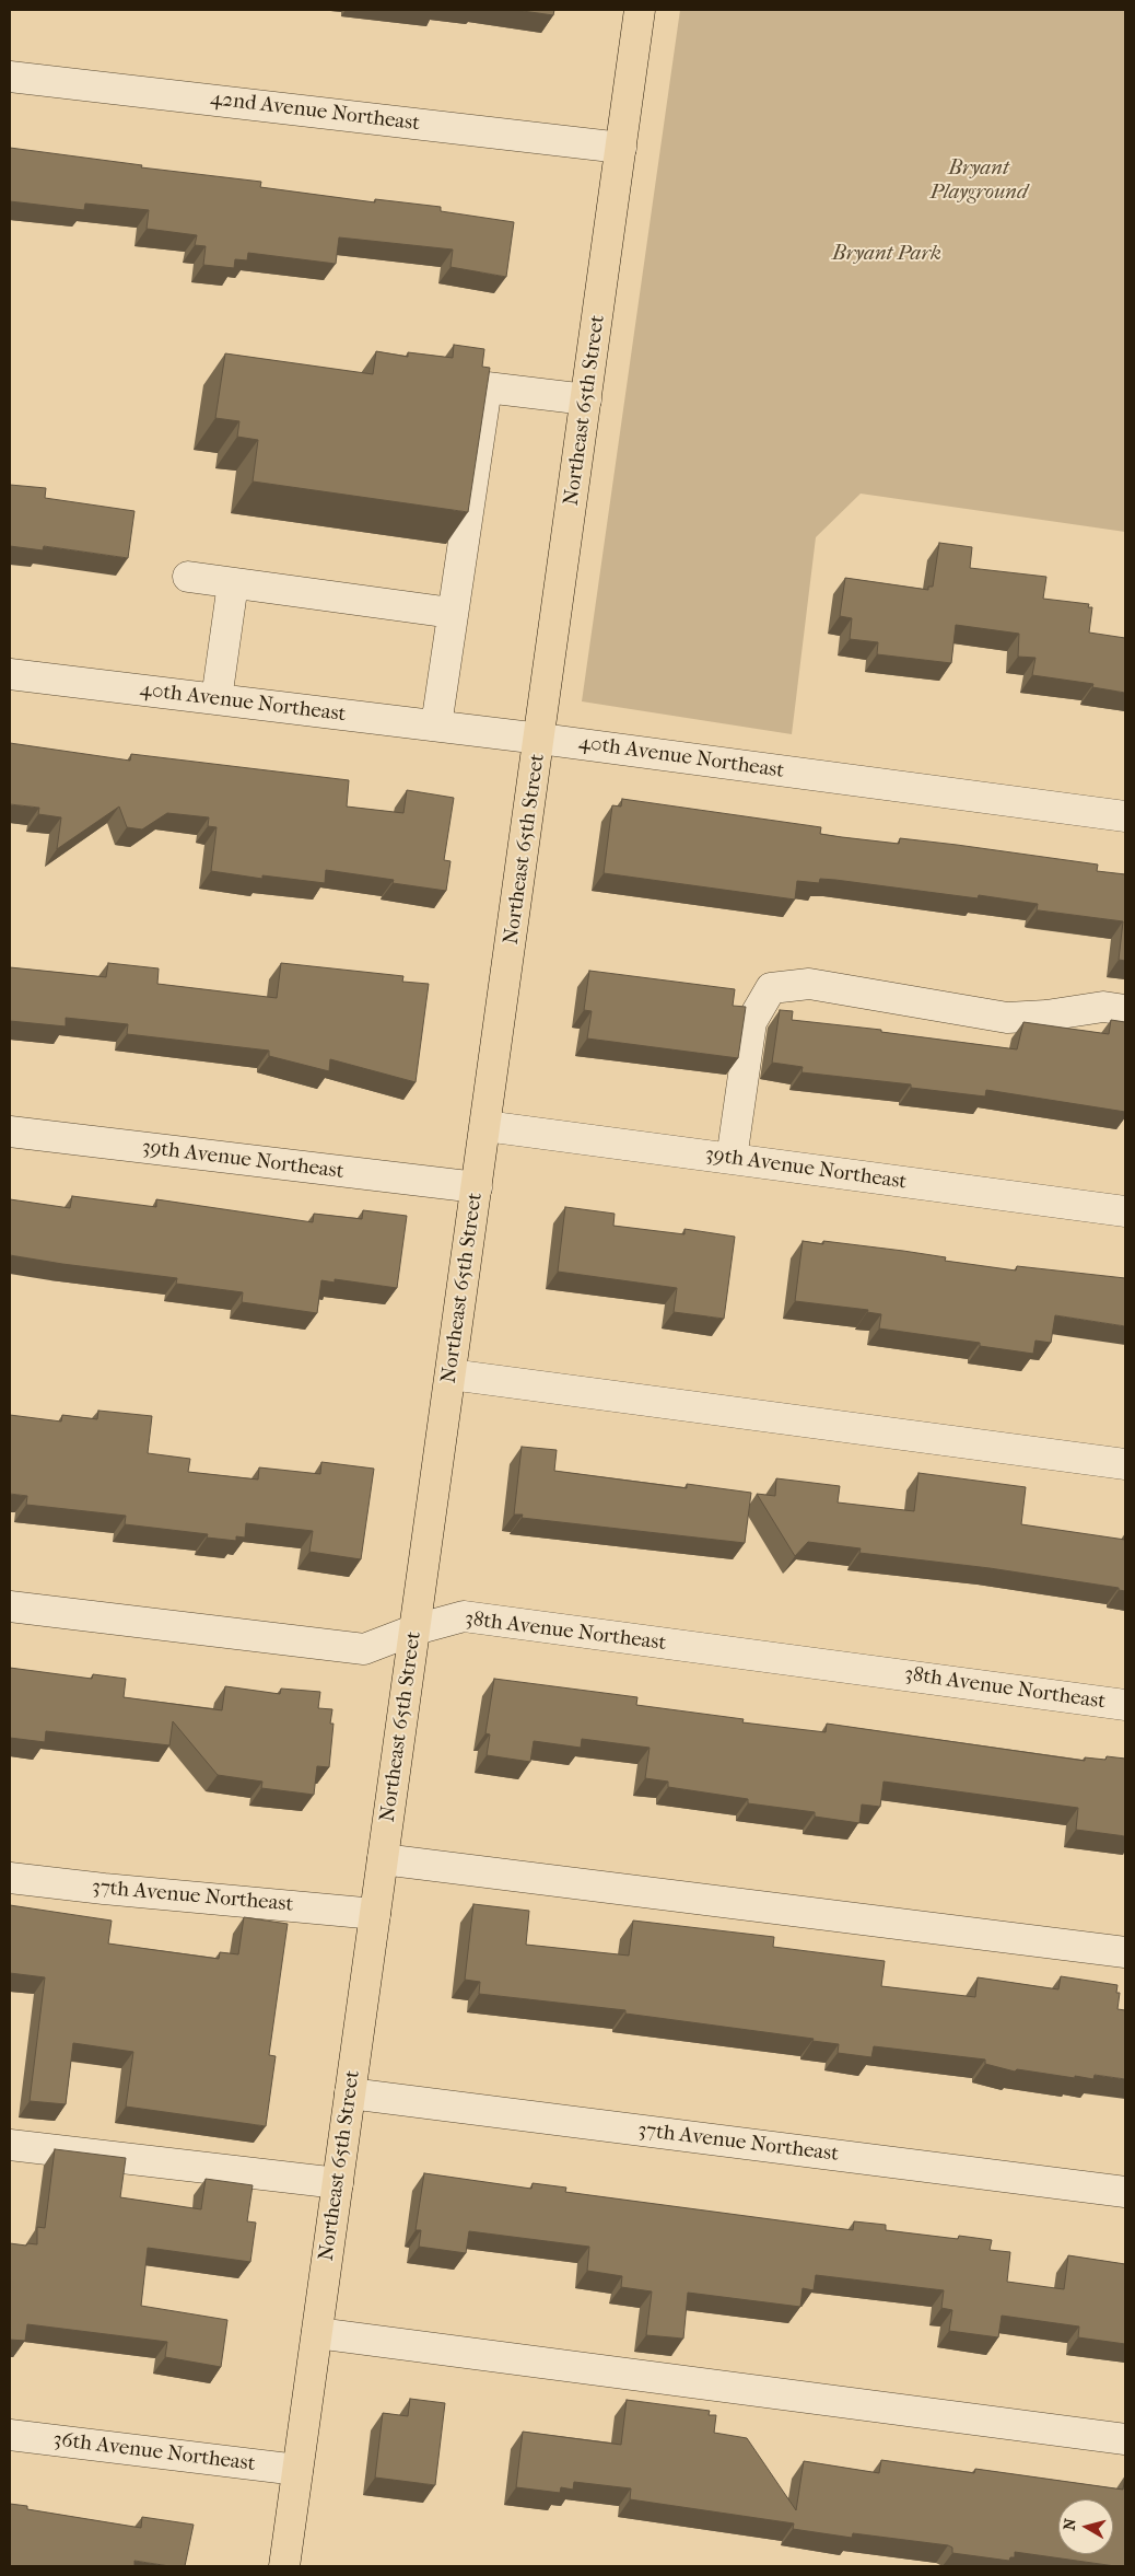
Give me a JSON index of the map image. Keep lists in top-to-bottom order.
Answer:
{
  "streets": {
    "main road": ["Northeast 65th Street"],
    "street": [
      "42nd Avenue Northeast",
      "40th Avenue Northeast",
      "39th Avenue Northeast",
      "38th Avenue Northeast",
      "37th Avenue Northeast",
      "36th Avenue Northeast"
    ]
  },
  "crossings": [
    ["42nd Avenue Northeast", "Northeast 65th Street"],
    ["Northeast 65th Street", "40th Avenue Northeast"],
    ["Northeast 65th Street", "39th Avenue Northeast"],
    ["Northeast 65th Street", "38th Avenue Northeast"],
    ["Northeast 65th Street", "37th Avenue Northeast"],
    ["Northeast 65th Street", "36th Avenue Northeast"]
  ],
  "parks": ["Bryant Playground", "Bryant Park"],
  "north": "left"
}
